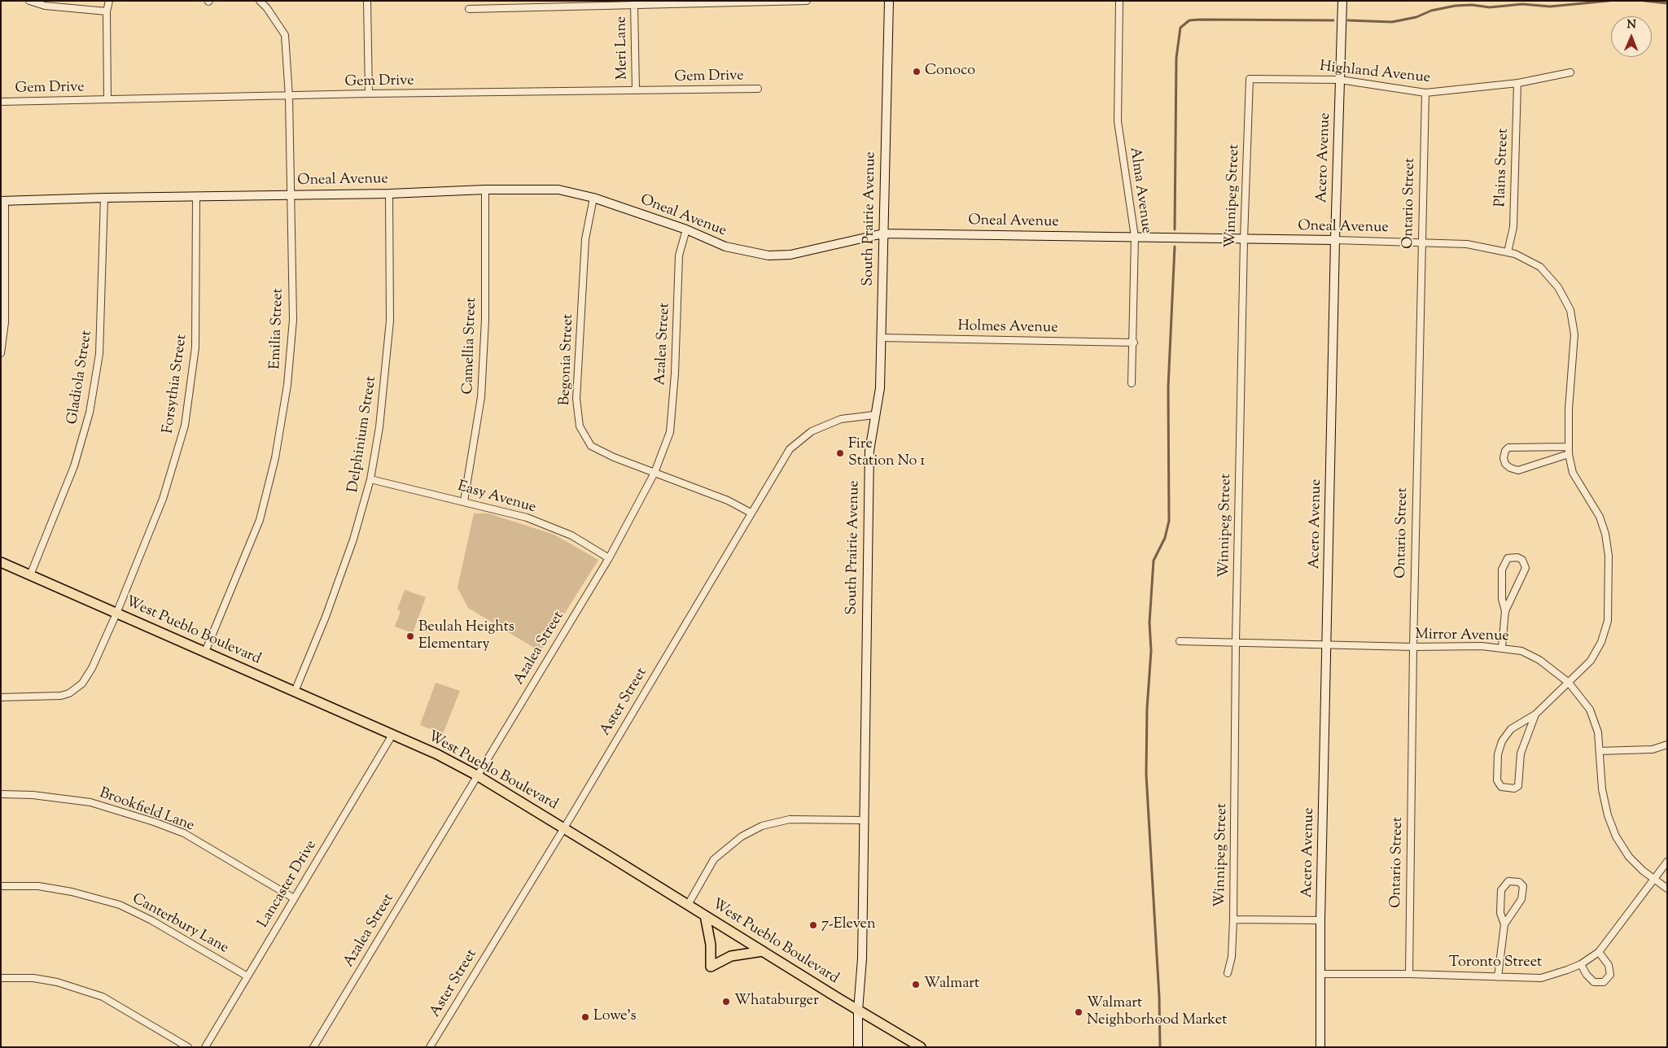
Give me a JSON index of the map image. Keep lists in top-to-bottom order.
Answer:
{
  "streets": {
    "main road": ["West Pueblo Boulevard"],
    "street": [
      "Meri Lane",
      "Highland Avenue",
      "Gem Drive",
      "Acero Avenue",
      "Plains Street",
      "Oneal Avenue",
      "Alma Avenue",
      "Winnipeg Street",
      "Ontario Street",
      "South Prairie Avenue",
      "Holmes Avenue",
      "Emilia Street",
      "Azalea Street",
      "Camellia Street",
      "Begonia Street",
      "Gladiola Street",
      "Forsythia Street",
      "Delphinium Street",
      "Easy Avenue",
      "Mirror Avenue",
      "Aster Street",
      "Brookfield Lane",
      "Lancaster Drive",
      "Canterbury Lane",
      "Toronto Street"
    ]
  },
  "crossings": [
    ["Meri Lane", "Gem Drive"],
    ["Highland Avenue", "Acero Avenue"],
    ["Highland Avenue", "Plains Street"],
    ["Highland Avenue", "Winnipeg Street"],
    ["Highland Avenue", "Ontario Street"],
    ["Gem Drive", "Emilia Street"],
    ["Acero Avenue", "Oneal Avenue"],
    ["Acero Avenue", "Mirror Avenue"],
    ["Acero Avenue", "Toronto Street"],
    ["Plains Street", "Oneal Avenue"],
    ["Oneal Avenue", "Alma Avenue"],
    ["Oneal Avenue", "Winnipeg Street"],
    ["Oneal Avenue", "Ontario Street"],
    ["Oneal Avenue", "South Prairie Avenue"],
    ["Oneal Avenue", "Emilia Street"],
    ["Oneal Avenue", "Azalea Street"],
    ["Oneal Avenue", "Camellia Street"],
    ["Oneal Avenue", "Begonia Street"],
    ["Oneal Avenue", "Gladiola Street"],
    ["Oneal Avenue", "Forsythia Street"],
    ["Oneal Avenue", "Delphinium Street"],
    ["Oneal Avenue", "Mirror Avenue"],
    ["Alma Avenue", "Holmes Avenue"],
    ["Winnipeg Street", "Mirror Avenue"],
    ["Ontario Street", "Mirror Avenue"],
    ["Ontario Street", "Toronto Street"],
    ["South Prairie Avenue", "Holmes Avenue"],
    ["South Prairie Avenue", "West Pueblo Boulevard"],
    ["South Prairie Avenue", "Aster Street"],
    ["Emilia Street", "West Pueblo Boulevard"],
    ["Azalea Street", "Begonia Street"],
    ["Azalea Street", "Easy Avenue"],
    ["Azalea Street", "West Pueblo Boulevard"],
    ["Camellia Street", "Easy Avenue"],
    ["Begonia Street", "Aster Street"],
    ["Gladiola Street", "West Pueblo Boulevard"],
    ["Forsythia Street", "West Pueblo Boulevard"],
    ["Delphinium Street", "Easy Avenue"],
    ["Delphinium Street", "West Pueblo Boulevard"],
    ["West Pueblo Boulevard", "Aster Street"],
    ["West Pueblo Boulevard", "Lancaster Drive"],
    ["Mirror Avenue", "Toronto Street"],
    ["Brookfield Lane", "Lancaster Drive"],
    ["Lancaster Drive", "Canterbury Lane"]
  ],
  "places": [
    "Conoco",
    "Fire Station No 1",
    "Beulah Heights Elementary",
    "7-Eleven",
    "Walmart",
    "Whataburger",
    "Walmart Neighborhood Market",
    "Lowe's"
  ],
  "north": "top"
}
